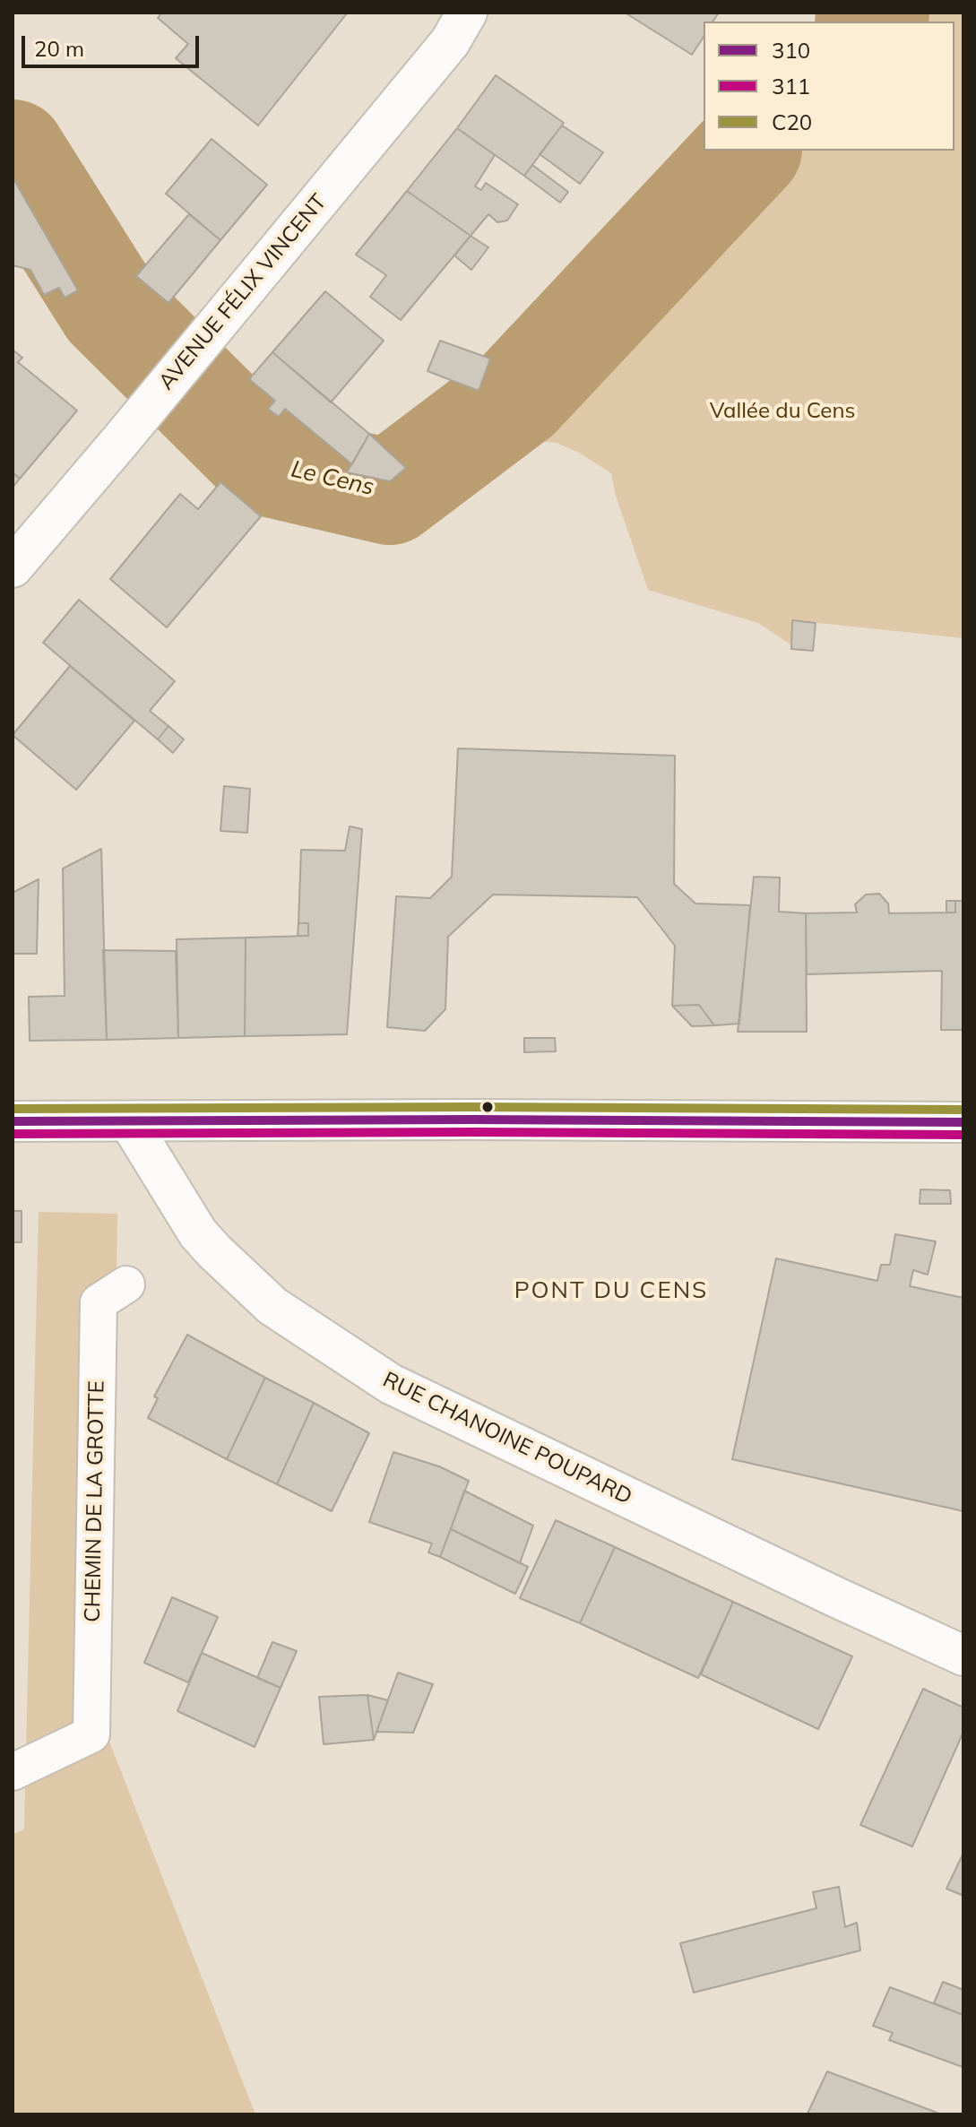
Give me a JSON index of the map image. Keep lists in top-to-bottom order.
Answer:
{
  "streets": {
    "street": ["AVENUE FÉLIX VINCENT", "RUE CHANOINE POUPARD"],
    "lane": ["CHEMIN DE LA GROTTE"]
  },
  "districts": ["PONT DU CENS"],
  "water": ["Le Cens"],
  "parks": ["Vallée du Cens"],
  "lines": ["transit line C20", "transit line 310", "transit line 311"],
  "legend": ["310", "311", "C20"],
  "scale_bar": "20 m"
}
